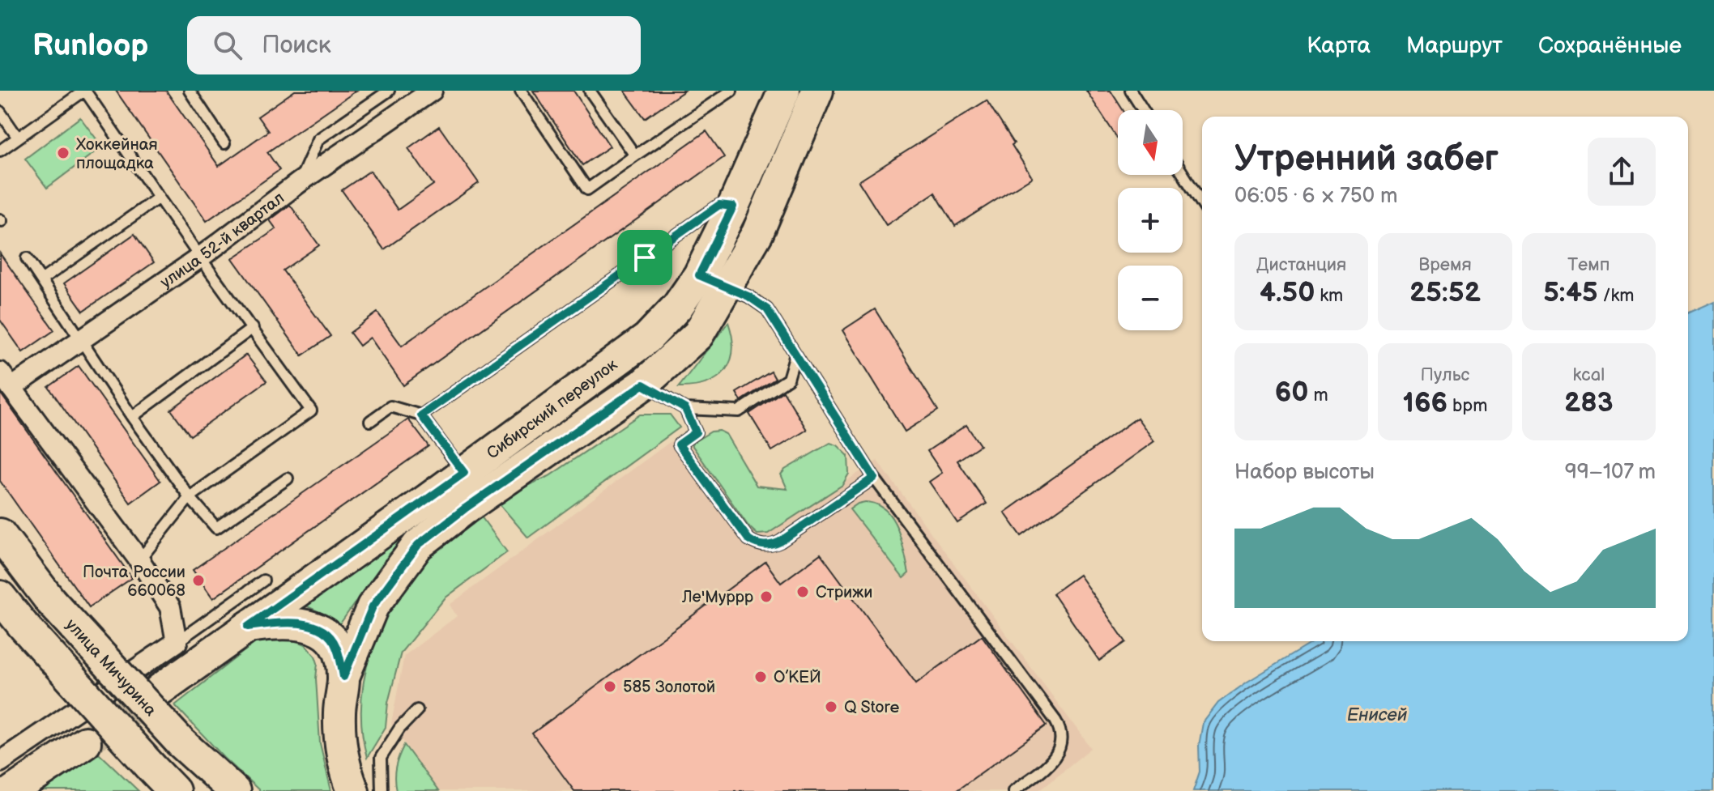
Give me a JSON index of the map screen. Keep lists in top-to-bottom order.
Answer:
{
  "streets": {
    "main road": ["Сибирский переулок", "улица Мичурина"],
    "street": ["улица 52-й квартал"]
  },
  "water": ["Енисей"],
  "places": [
    "Хоккейная площадка",
    "Почта России 660068",
    "Стрижи",
    "Ле'Муррр",
    "О’КЕЙ",
    "585 Золотой",
    "Q Store"
  ],
  "north": "bottom",
  "page": {
    "header": "Runloop",
    "search": "Поиск",
    "nav": ["Карта", "Маршрут", "Сохранённые"],
    "map_buttons": ["+", "−"],
    "heading": ["Утренний забег", "06:05 · 6 × 750 m"],
    "stats": [
      ["Дистанция", "4.50 km"],
      ["Время", "25:52"],
      ["Темп", "5:45 /km"],
      ["60 m"],
      ["Пульс", "166 bpm"],
      ["kcal", "283"]
    ],
    "chart": ["Набор высоты", "99–107 m"]
  }
}
